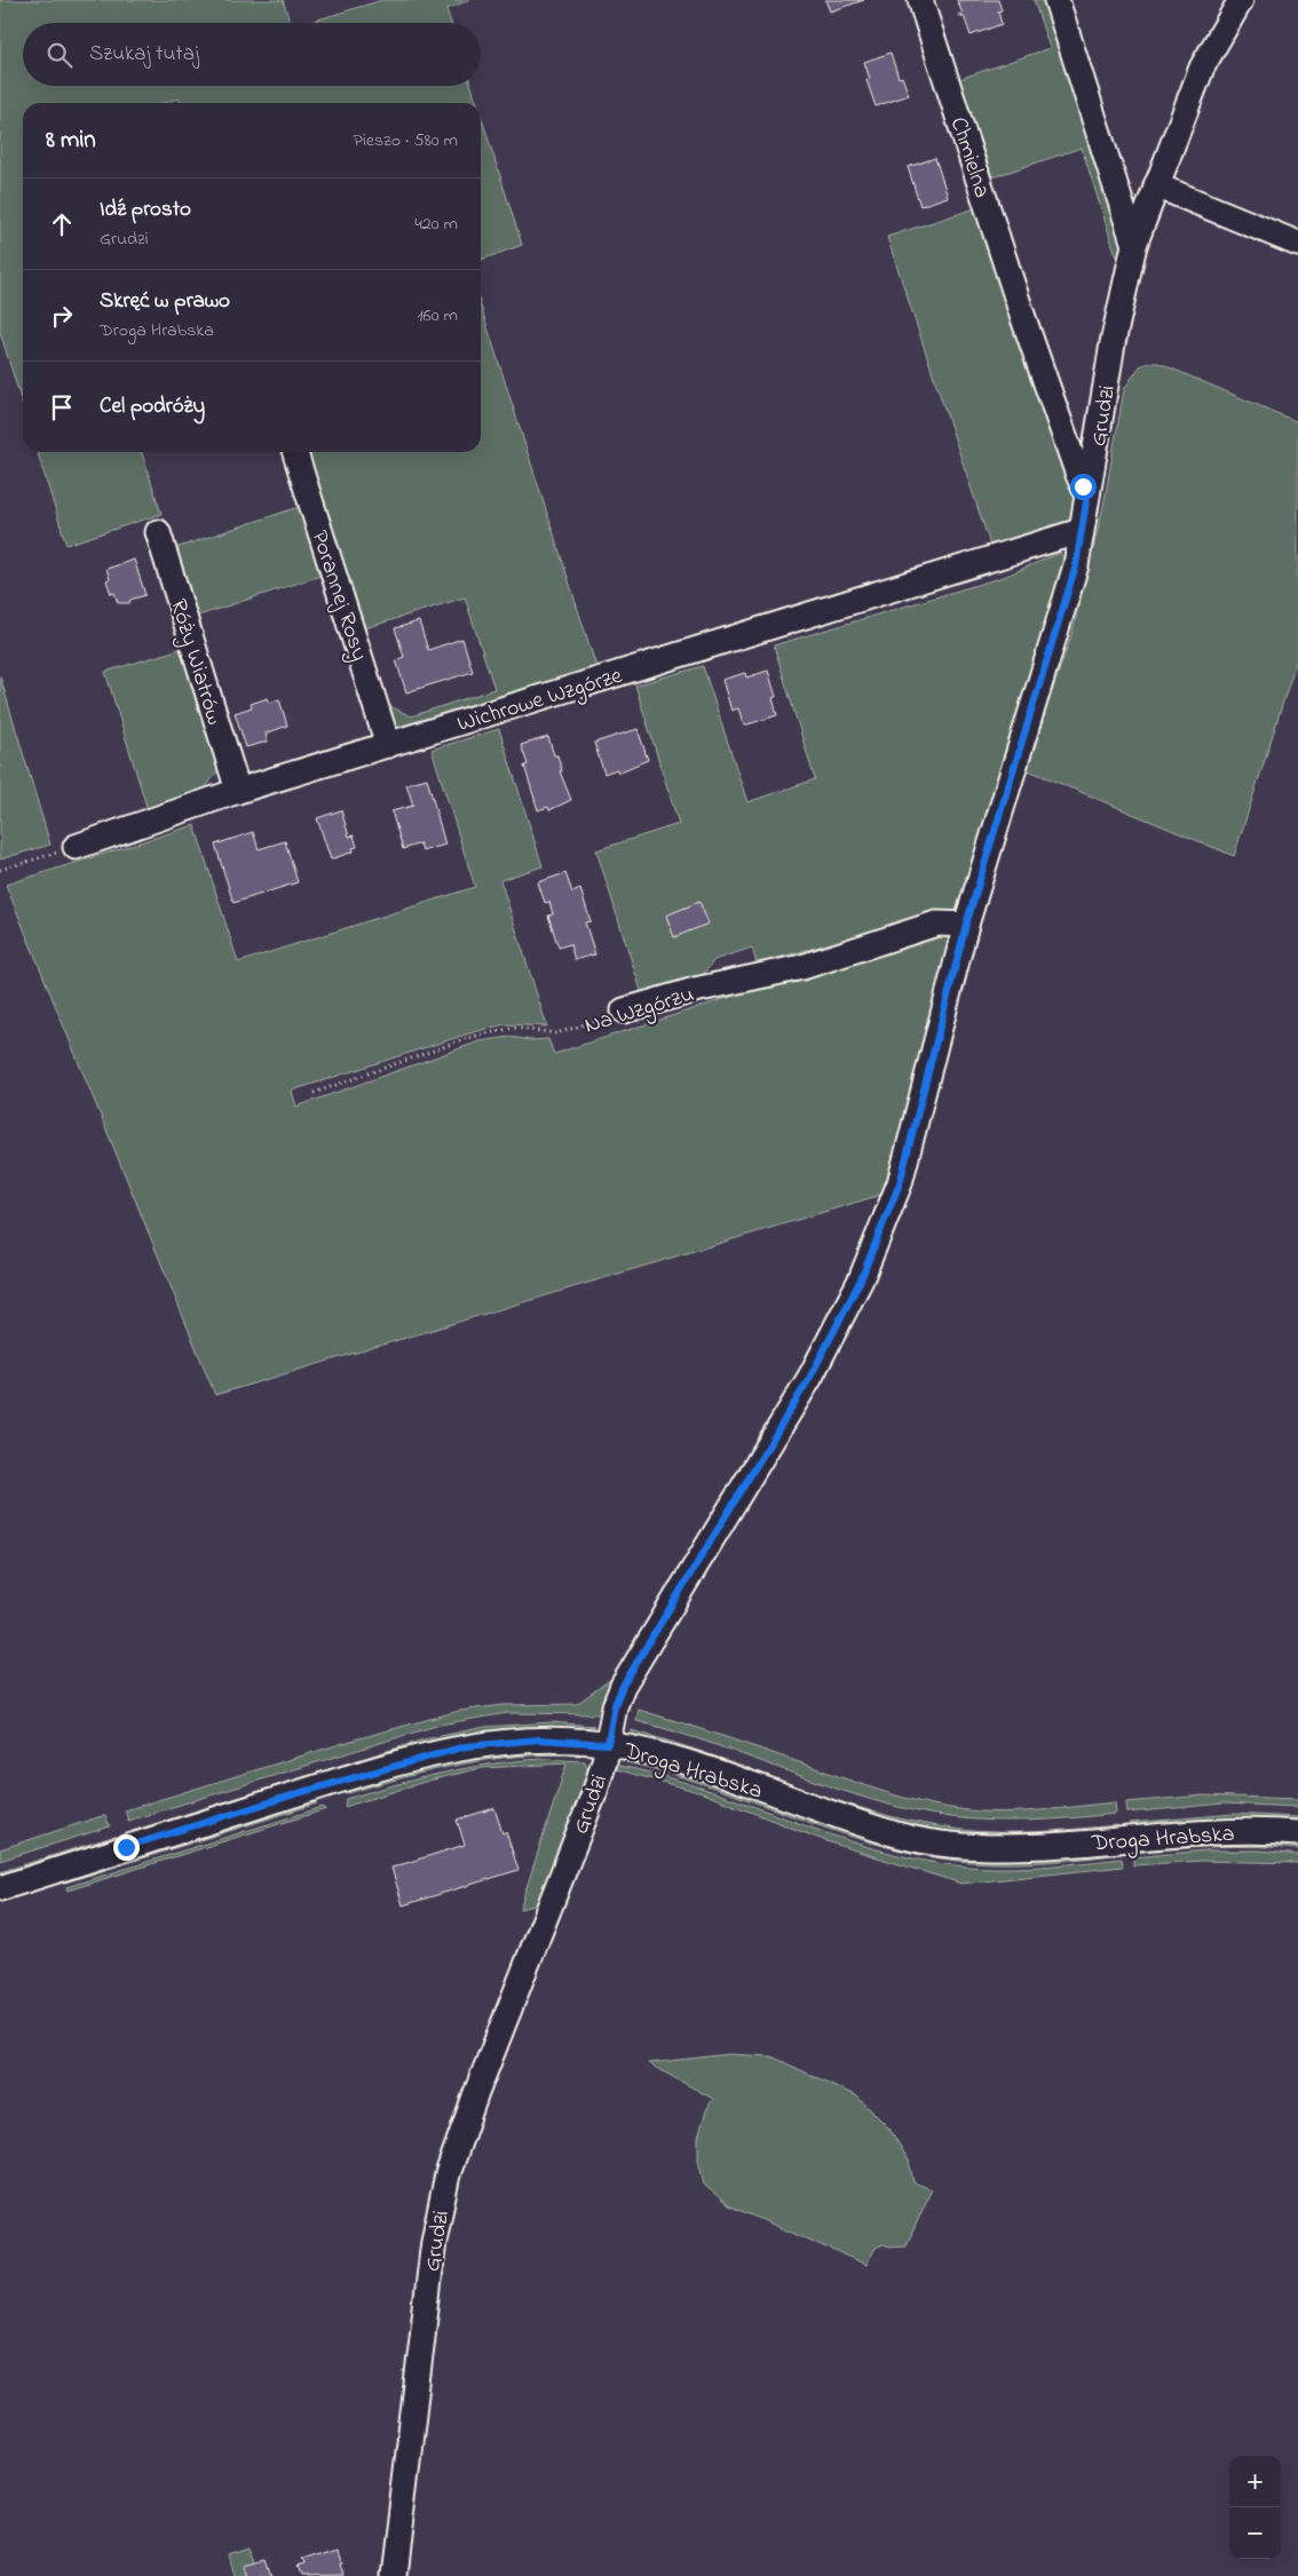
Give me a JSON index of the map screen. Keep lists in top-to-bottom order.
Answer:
{
  "streets": {
    "street": [
      "Chmielna",
      "Grudzi",
      "Porannej Rosy",
      "Róży Wiatrów",
      "Wichrowe Wzgórze",
      "Na Wzgórzu",
      "Droga Hrabska"
    ]
  },
  "crossings": [
    ["Chmielna", "Grudzi"],
    ["Grudzi", "Wichrowe Wzgórze"],
    ["Grudzi", "Na Wzgórzu"],
    ["Grudzi", "Droga Hrabska"],
    ["Porannej Rosy", "Wichrowe Wzgórze"],
    ["Róży Wiatrów", "Wichrowe Wzgórze"]
  ],
  "page": {
    "search": "Szukaj tutaj",
    "heading": ["8 min", "Pieszo · 580 m"],
    "list": [
      ["Idź prosto", "Grudzi", "420 m"],
      ["Skręć w prawo", "Droga Hrabska", "160 m"],
      "Cel podróży"
    ],
    "map_buttons": ["+", "−"]
  }
}
